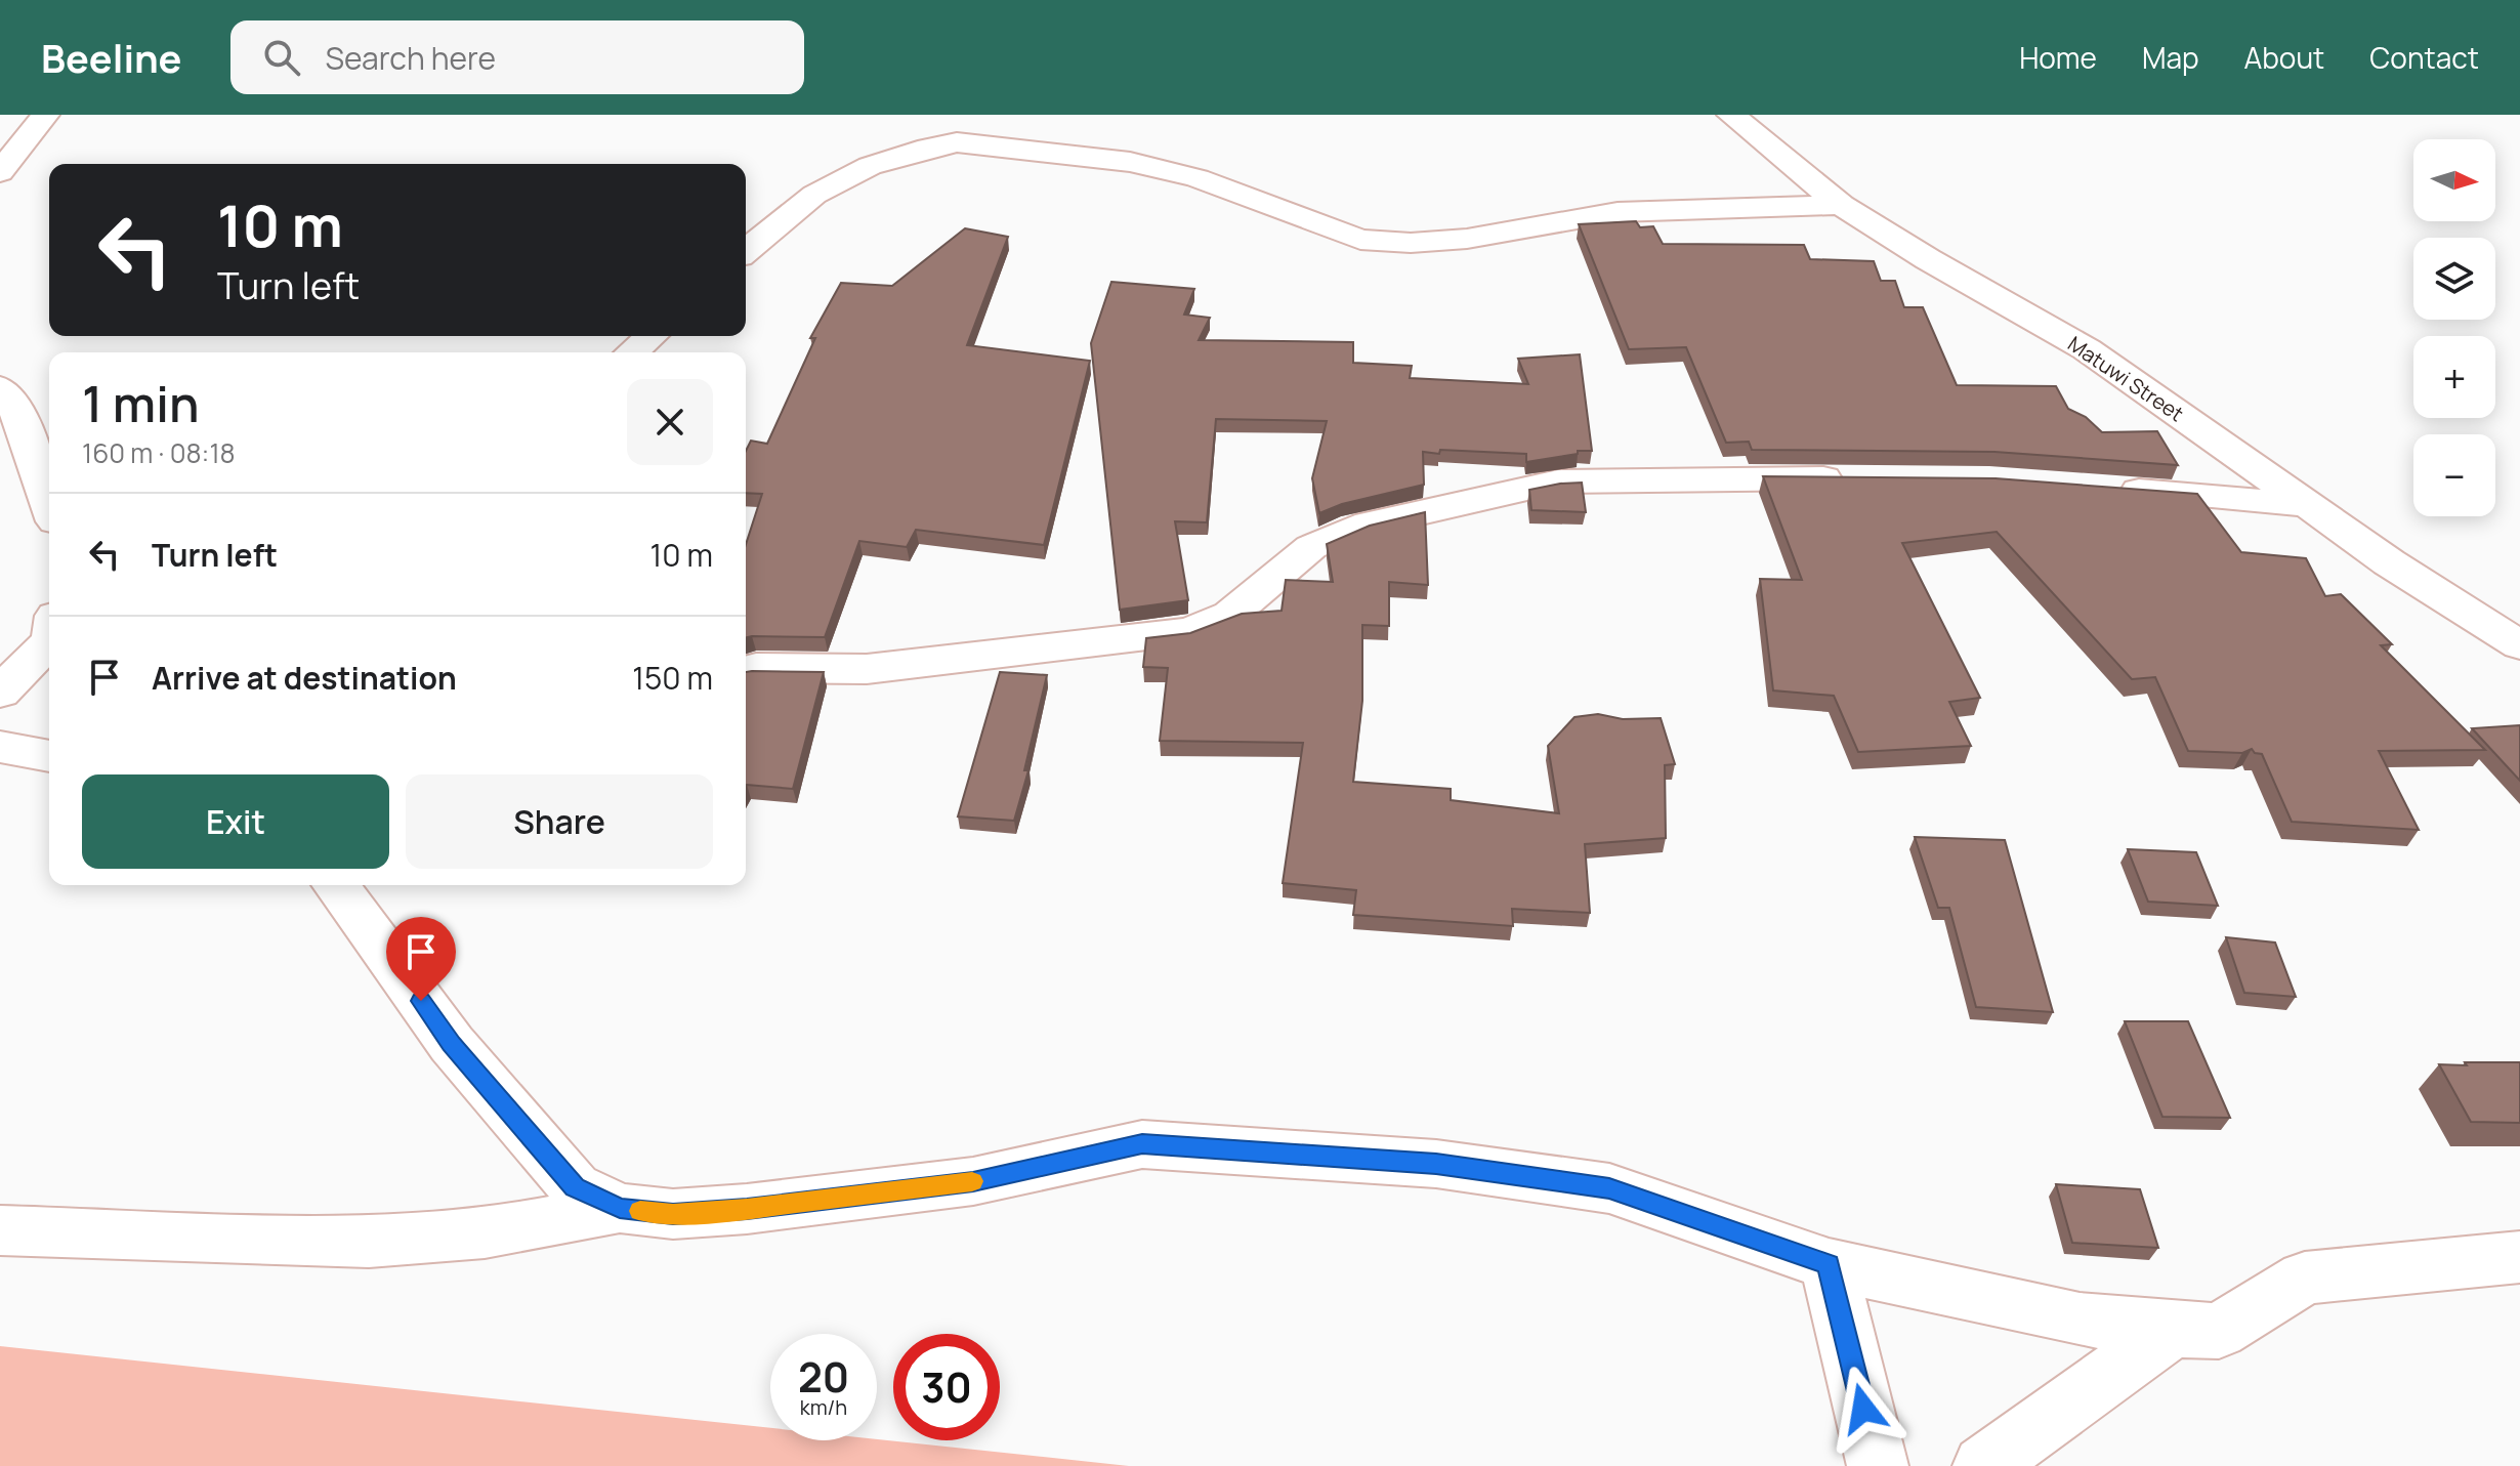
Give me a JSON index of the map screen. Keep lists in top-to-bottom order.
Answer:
{
  "streets": {
    "street": ["Matuwi Street"]
  },
  "north": "right",
  "page": {
    "header": "Beeline",
    "search": "Search here",
    "nav": [
      "Home",
      "Map",
      "About",
      "Contact"
    ],
    "map_buttons": ["+", "−"],
    "turn": ["10 m", "Turn left"],
    "heading": ["1 min", "160 m · 08:18"],
    "list": [
      {
        "name": "Turn left",
        "value": "10 m"
      },
      {
        "name": "Arrive at destination",
        "value": "150 m"
      }
    ],
    "buttons": ["Exit", "Share"],
    "speed": "20 km/h",
    "limit": "30"
  }
}
